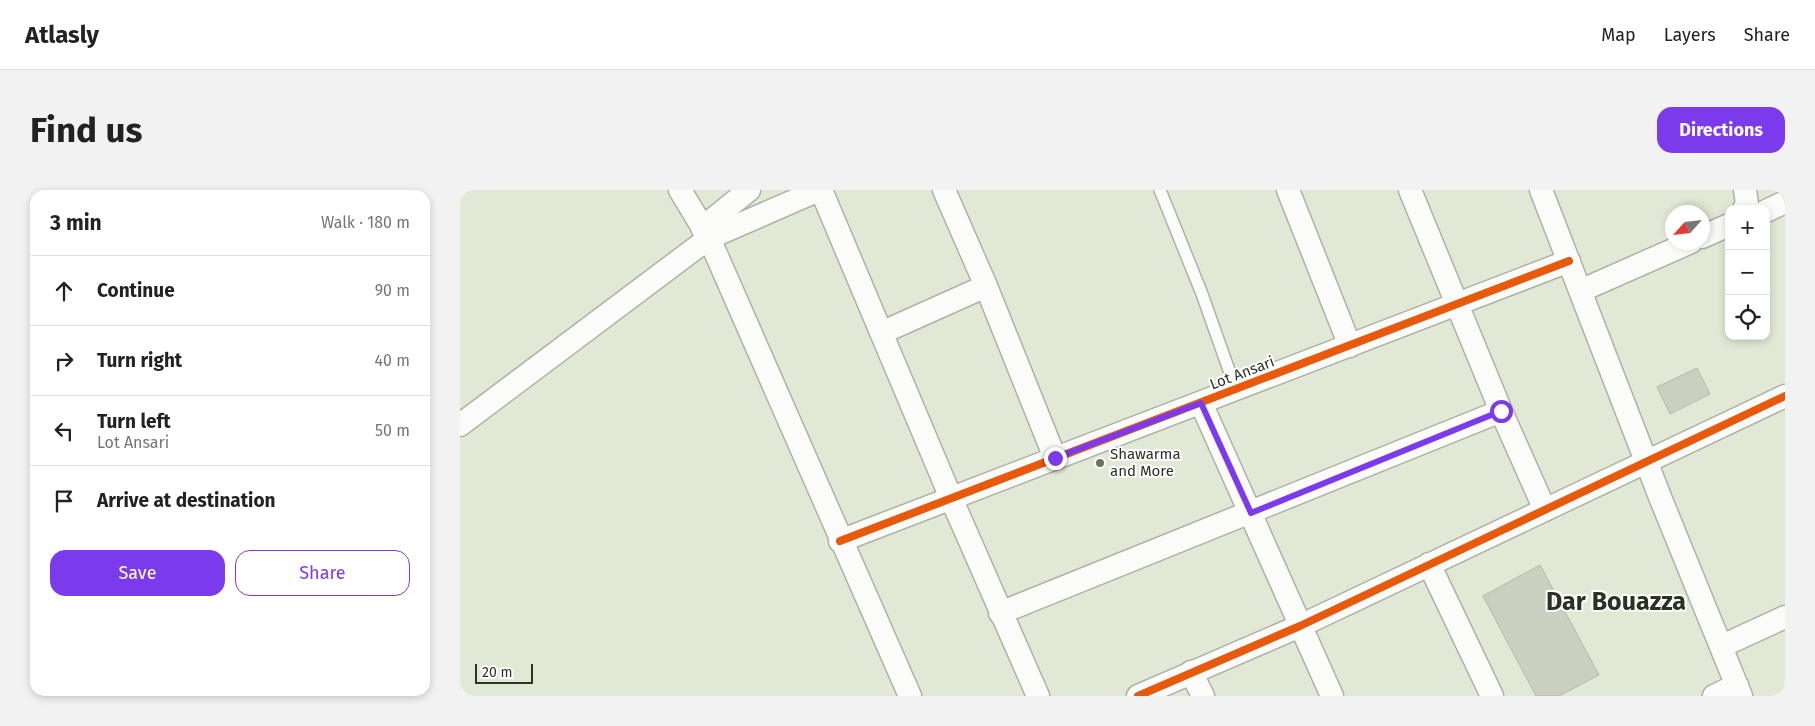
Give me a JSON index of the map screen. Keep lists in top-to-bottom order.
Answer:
{
  "streets": {
    "street": ["Lot Ansari"]
  },
  "districts": ["Dar Bouazza"],
  "places": ["Shawarma and More"],
  "scale_bar": "20 m",
  "north": "bottom left",
  "page": {
    "header": "Atlasly",
    "nav": ["Map", "Layers", "Share"],
    "buttons": [
      "Directions",
      ["Save", "Share"]
    ],
    "title": "Find us",
    "heading": ["3 min", "Walk · 180 m"],
    "map_buttons": ["+", "−"],
    "list": [
      ["Continue", "90 m"],
      ["Turn right", "40 m"],
      ["Turn left", "Lot Ansari", "50 m"],
      "Arrive at destination"
    ],
    "scale": "20 m"
  }
}
